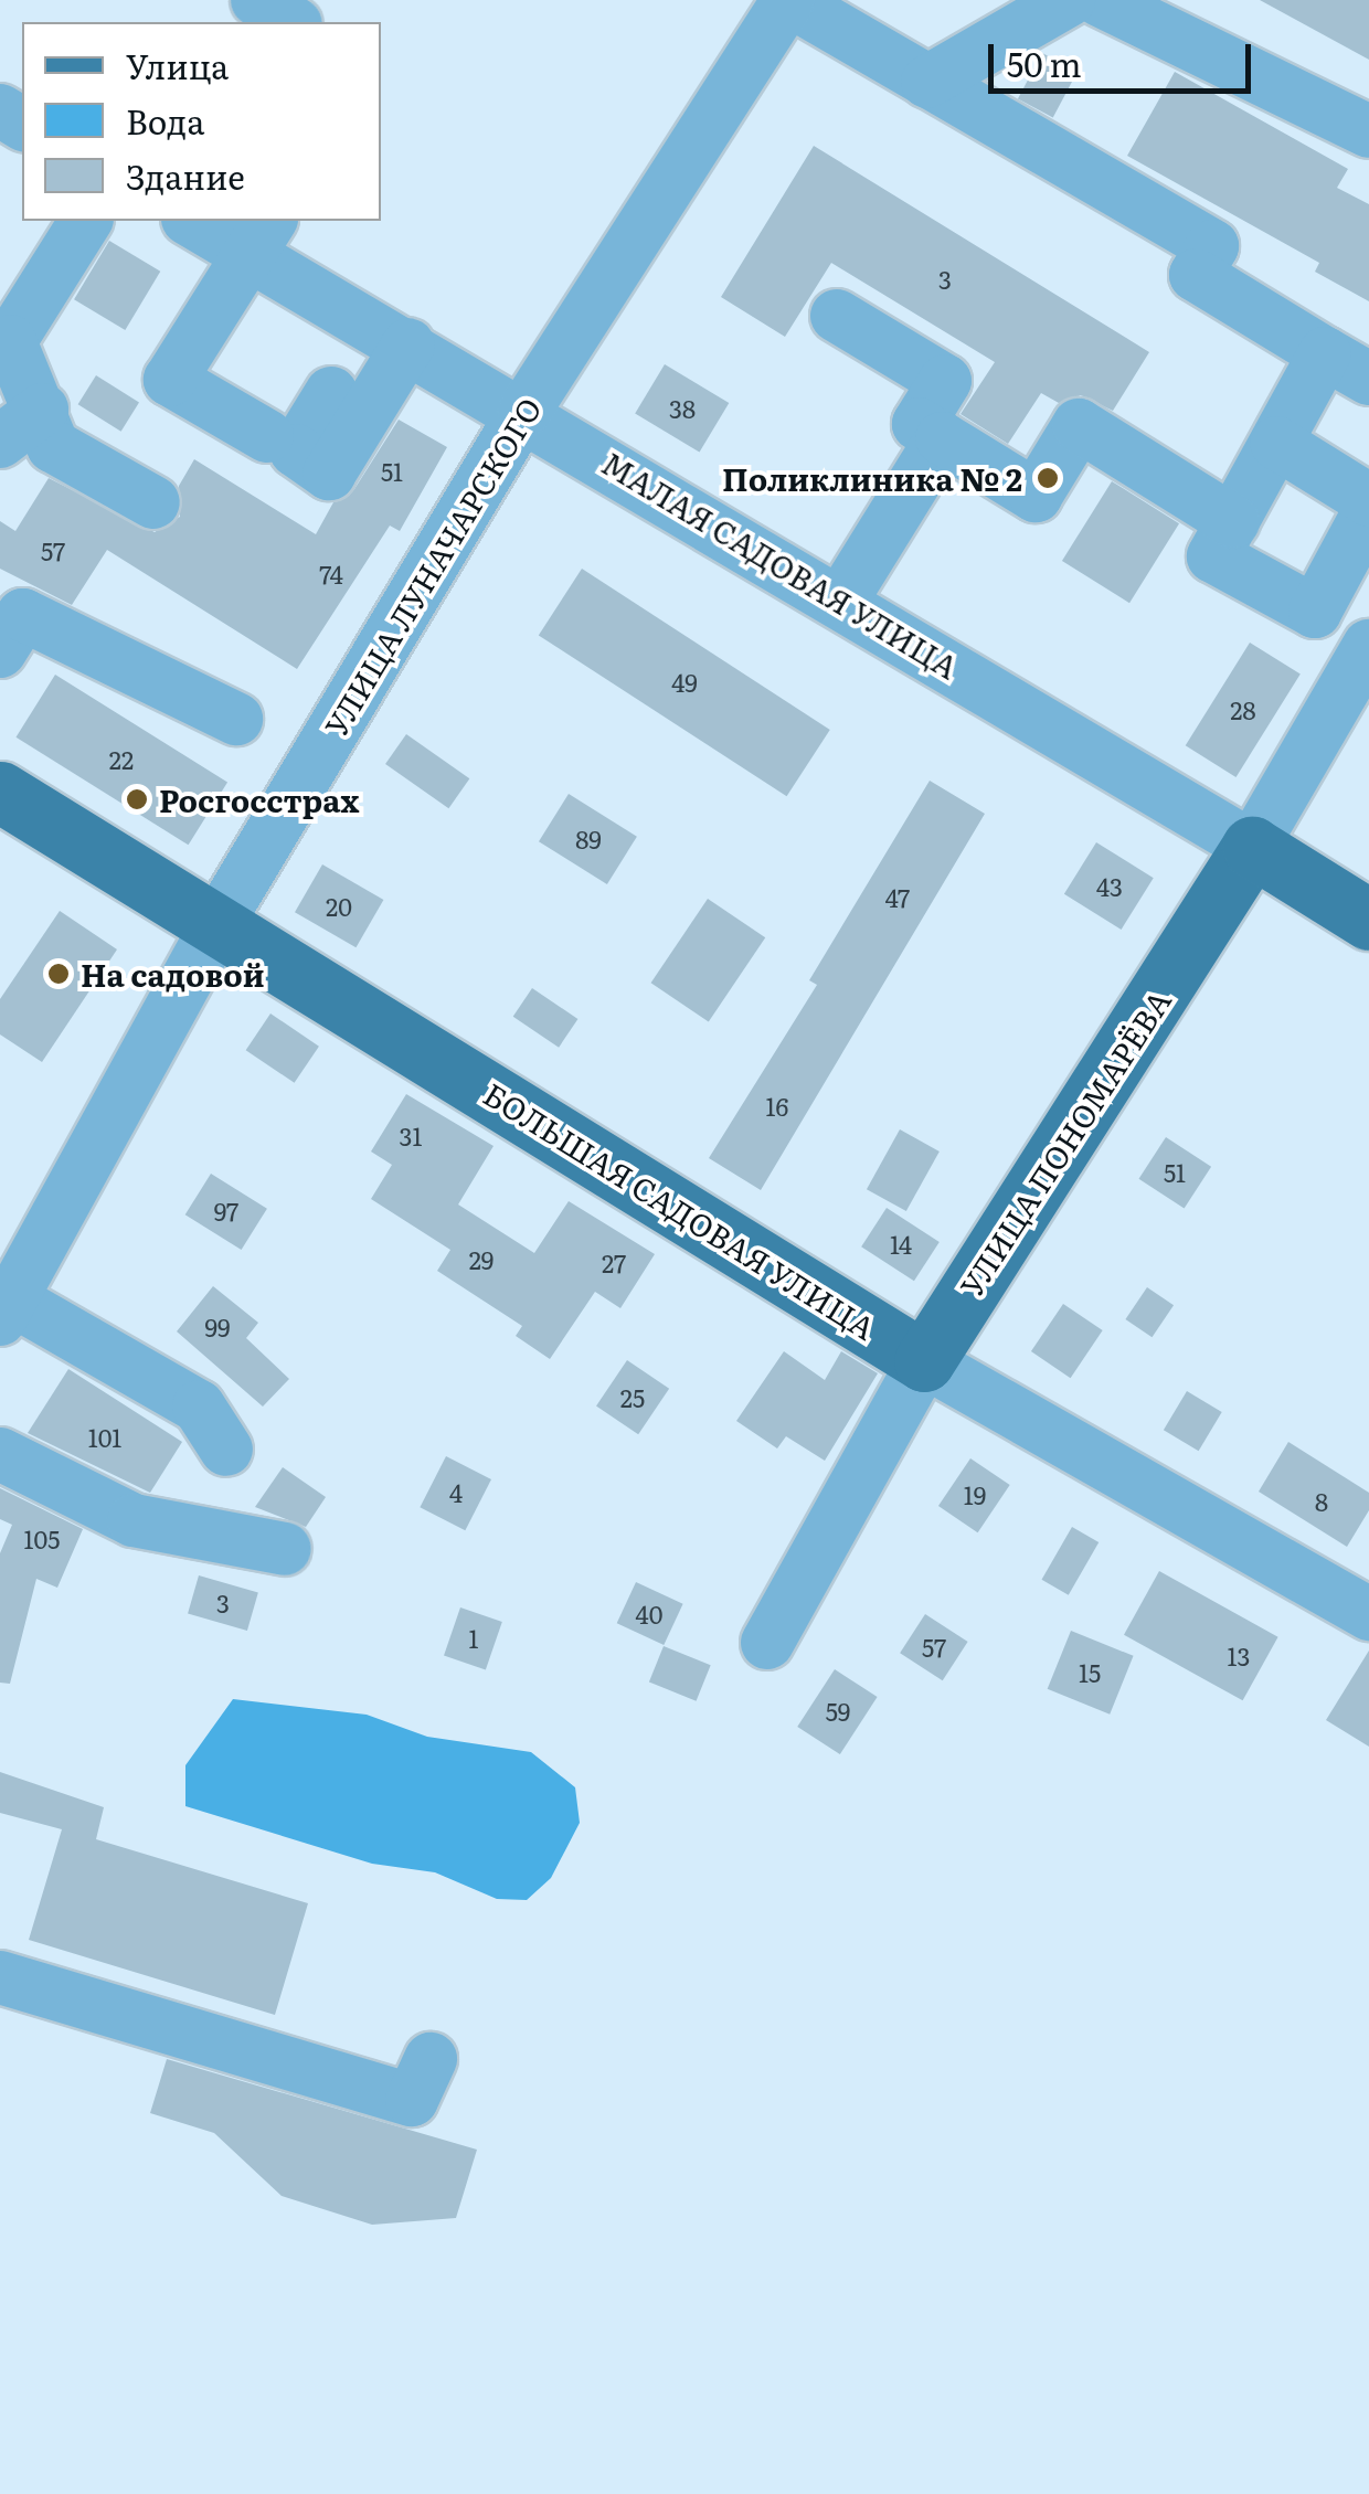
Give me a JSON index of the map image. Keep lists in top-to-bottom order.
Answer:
{
  "streets": {
    "main road": ["МАЛАЯ САДОВАЯ УЛИЦА", "УЛИЦА ПОНОМАРЁВА", "БОЛЬШАЯ САДОВАЯ УЛИЦА"],
    "street": ["УЛИЦА ЛУНАЧАРСКОГО"]
  },
  "crossings": [
    ["МАЛАЯ САДОВАЯ УЛИЦА", "УЛИЦА ЛУНАЧАРСКОГО"],
    ["МАЛАЯ САДОВАЯ УЛИЦА", "УЛИЦА ПОНОМАРЁВА"],
    ["УЛИЦА ЛУНАЧАРСКОГО", "БОЛЬШАЯ САДОВАЯ УЛИЦА"],
    ["УЛИЦА ПОНОМАРЁВА", "БОЛЬШАЯ САДОВАЯ УЛИЦА"]
  ],
  "places": ["Поликлиника № 2", "Росгосстрах", "На садовой"],
  "house_numbers": [
    "3",
    "38",
    "51",
    "57",
    "74",
    "49",
    "28",
    "22",
    "89",
    "43",
    "47",
    "20",
    "16",
    "31",
    "51",
    "97",
    "14",
    "29",
    "27",
    "99",
    "25",
    "101",
    "4",
    "19",
    "8",
    "105",
    "3",
    "40",
    "1",
    "57",
    "13",
    "15",
    "59"
  ],
  "legend": ["Улица", "Вода", "Здание"],
  "scale_bar": "50 m"
}
